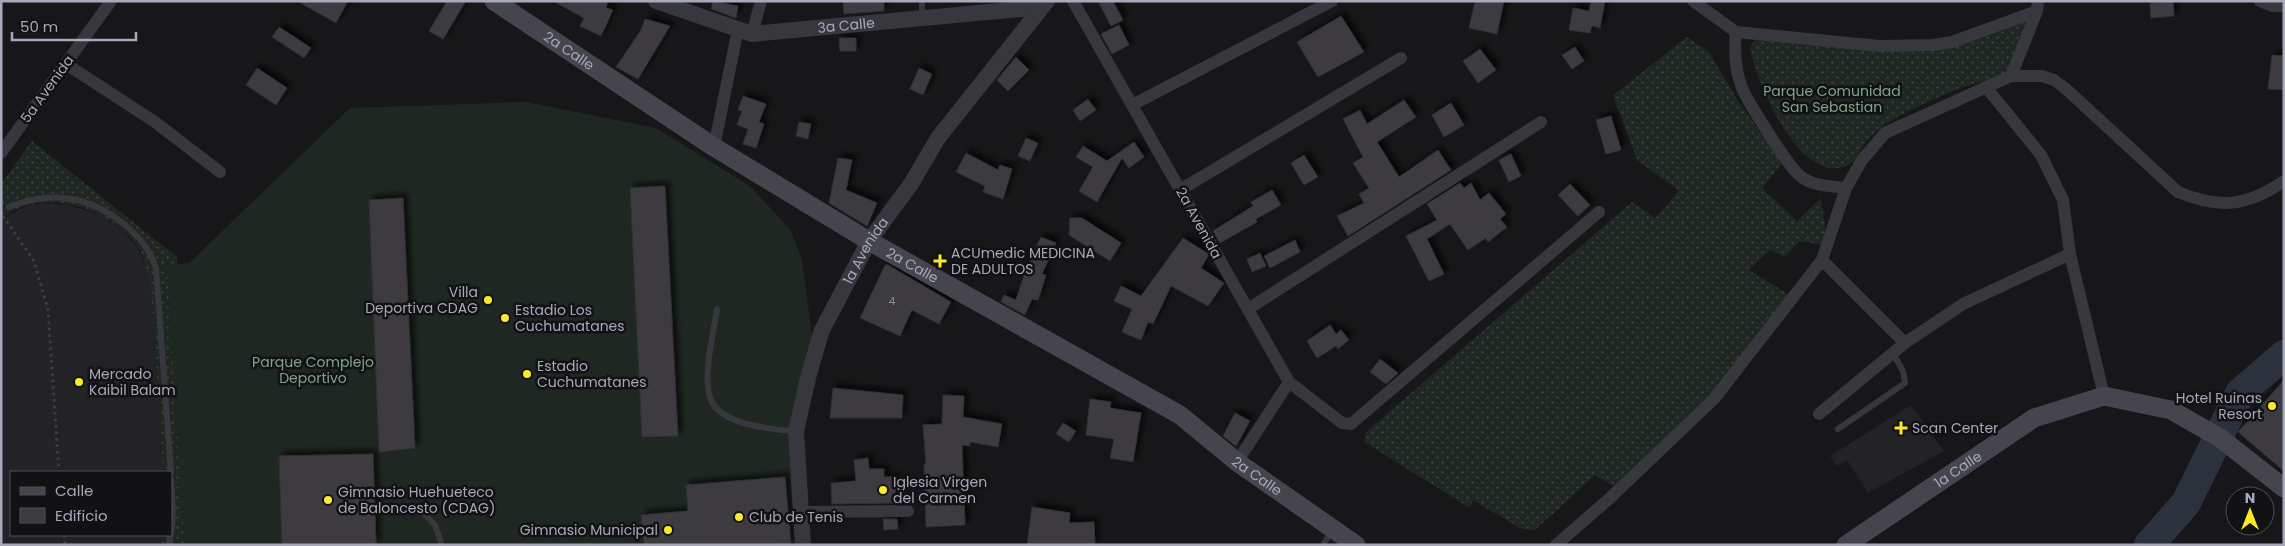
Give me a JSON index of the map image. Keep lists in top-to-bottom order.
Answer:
{
  "streets": {
    "main road": ["2a Calle", "1a Calle"],
    "street": [
      "3a Calle",
      "5a Avenida",
      "2a Avenida",
      "1a Avenida"
    ]
  },
  "crossings": [
    ["3a Calle", "1a Avenida"],
    ["2a Calle", "1a Avenida"]
  ],
  "parks": ["Parque Comunidad San Sebastian", "Parque Complejo Deportivo"],
  "places": {
    "health": ["ACUmedic MEDICINA DE ADULTOS", "Scan Center"],
    "other": [
      "Villa Deportiva CDAG",
      "Estadio Los Cuchumatanes",
      "Estadio Cuchumatanes",
      "Mercado Kaibil Balam",
      "Hotel Ruinas Resort",
      "Iglesia Virgen del Carmen",
      "Gimnasio Huehueteco de Baloncesto (CDAG)",
      "Club de Tenis",
      "Gimnasio Municipal"
    ]
  },
  "house_numbers": ["4"],
  "legend": ["Calle", "Edificio"],
  "scale_bar": "50 m",
  "north": "top"
}
